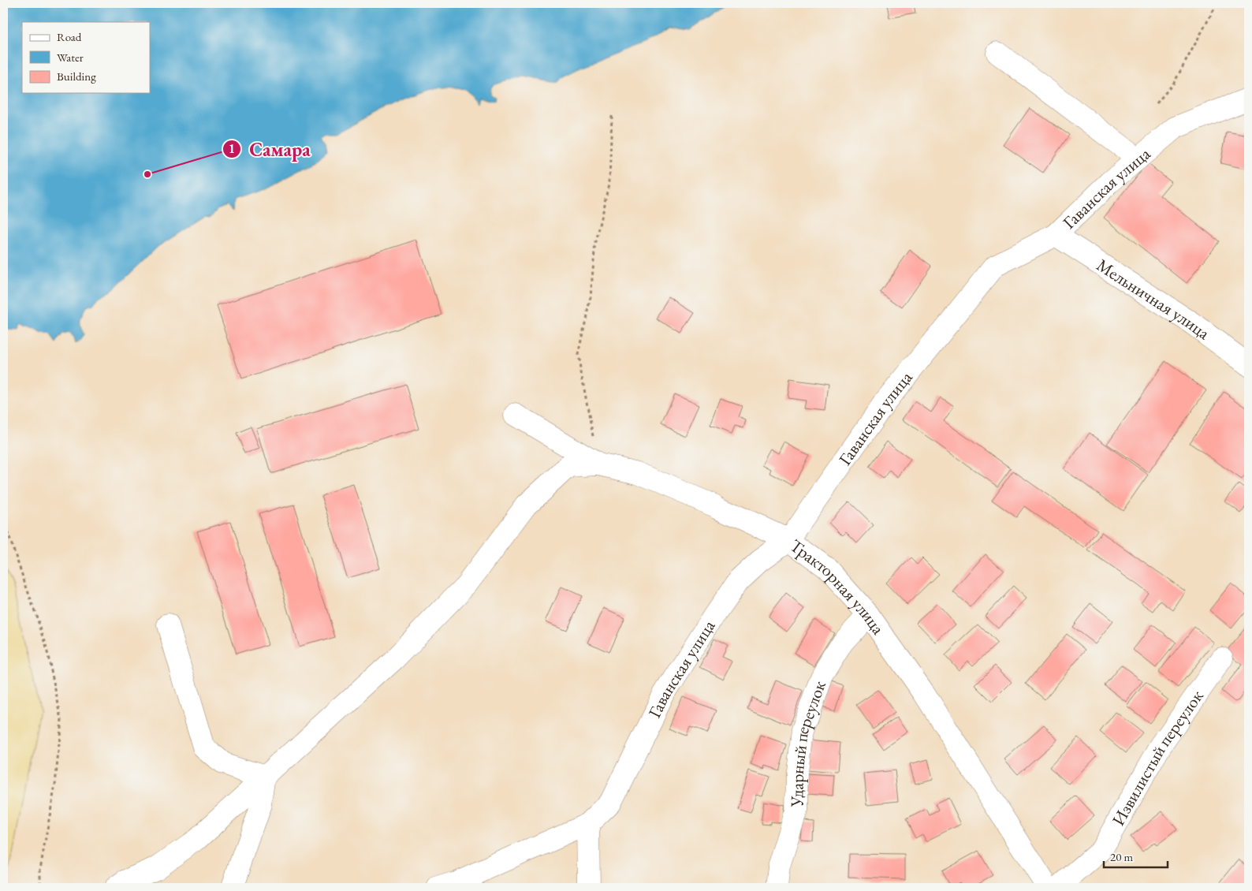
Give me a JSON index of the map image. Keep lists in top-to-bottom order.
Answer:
{
  "streets": {
    "street": [
      "Гаванская улица",
      "Мельничная улица",
      "Тракторная улица",
      "Ударный переулок",
      "Извилистый переулок"
    ]
  },
  "crossings": [
    ["Гаванская улица", "Мельничная улица"],
    ["Гаванская улица", "Тракторная улица"],
    ["Тракторная улица", "Ударный переулок"]
  ],
  "places": ["Самара"],
  "legend": ["Road", "Water", "Building"],
  "scale_bar": "20 m"
}
